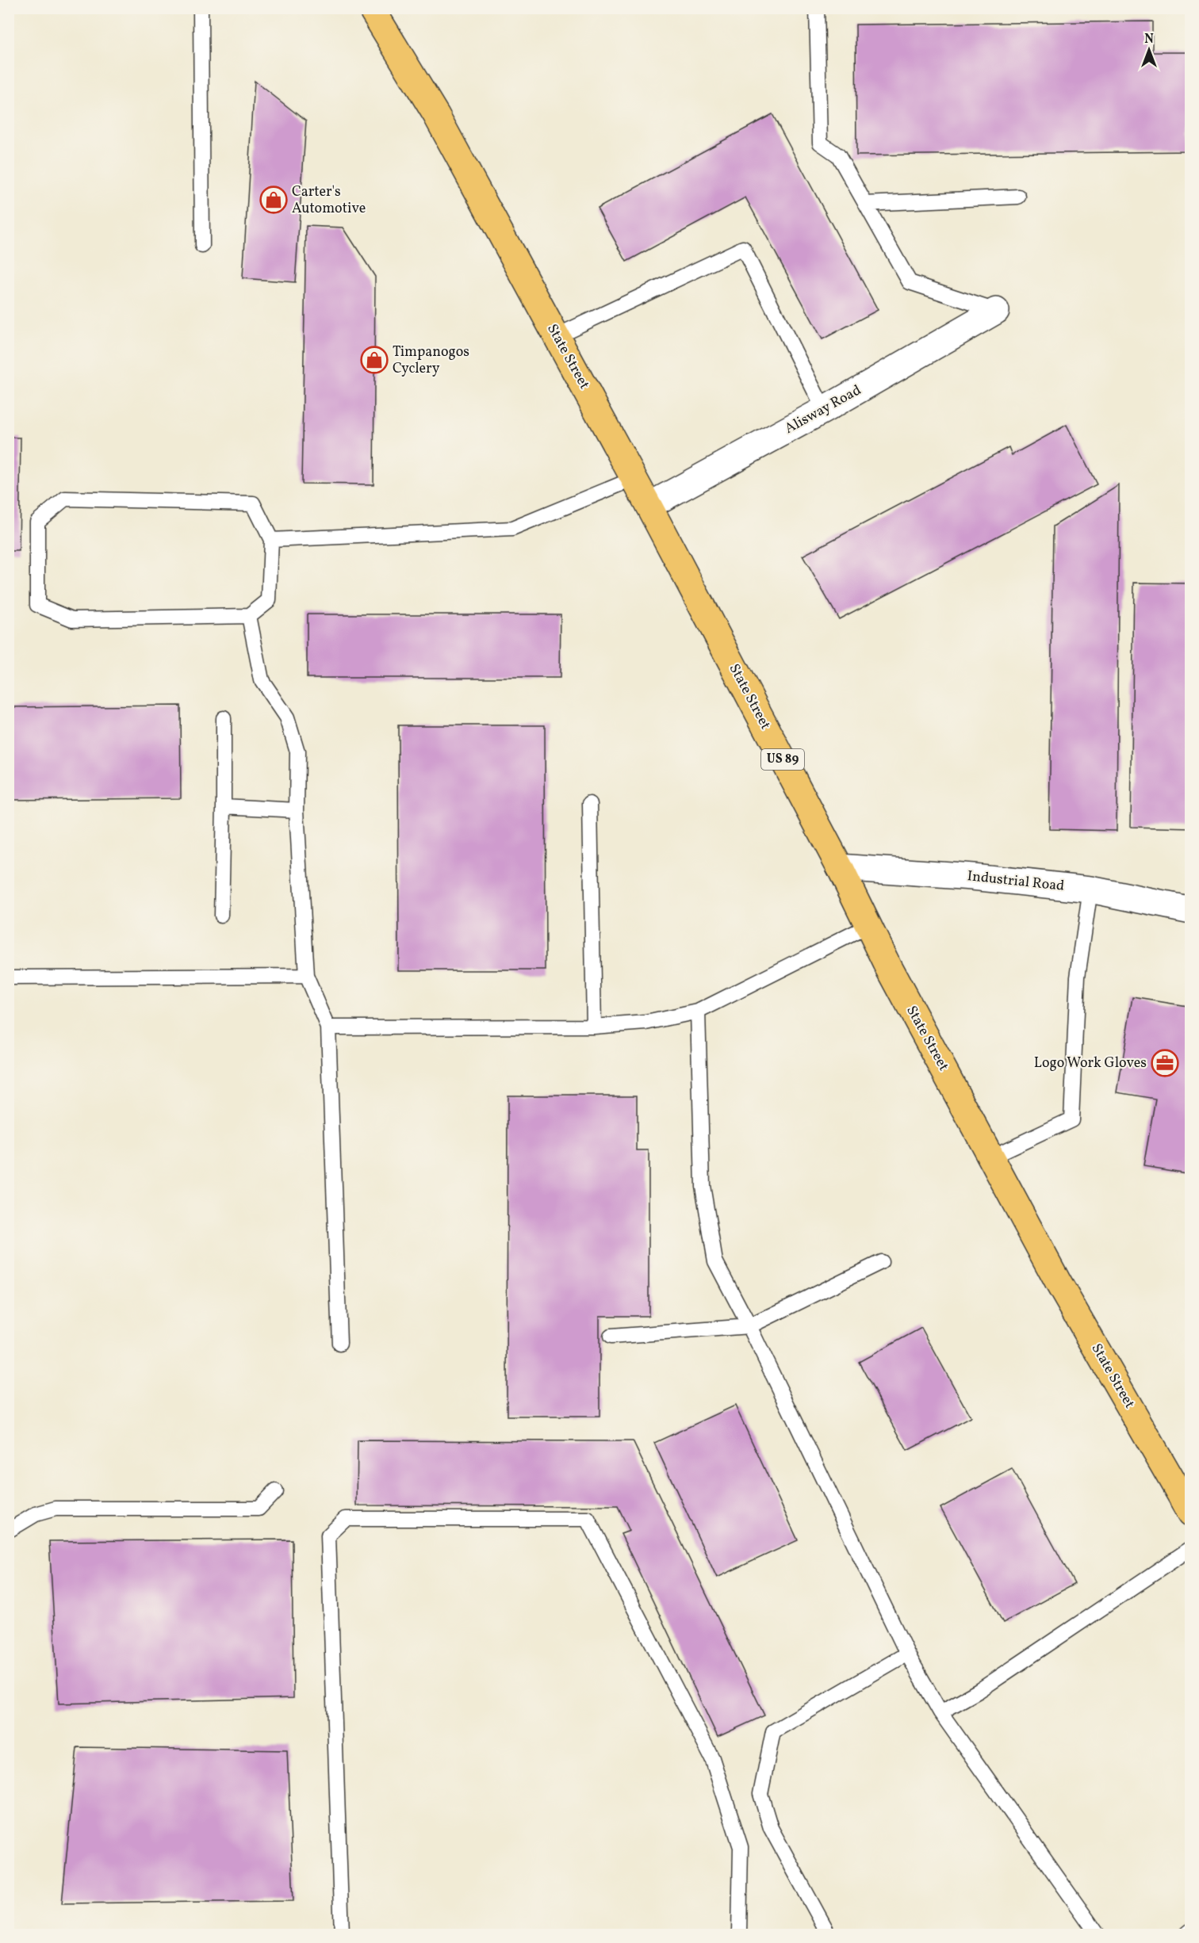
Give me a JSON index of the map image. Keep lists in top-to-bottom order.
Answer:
{
  "streets": {
    "main road": ["State Street", "US 89"],
    "street": ["Alisway Road", "Industrial Road"]
  },
  "crossings": [
    ["State Street", "Alisway Road"],
    ["State Street", "Industrial Road"]
  ],
  "places": {
    "shop": ["Carter's Automotive", "Timpanogos Cyclery"],
    "office": ["Logo Work Gloves"]
  },
  "north": "top"
}
